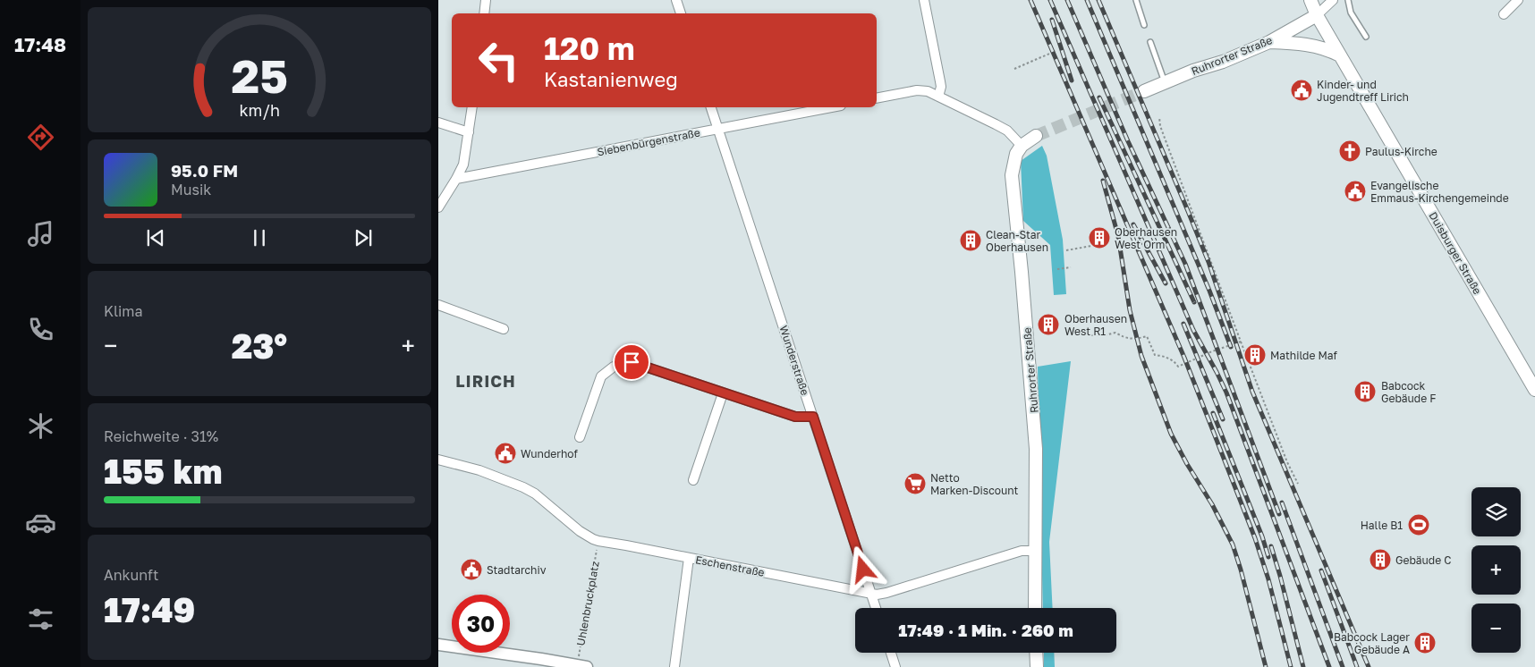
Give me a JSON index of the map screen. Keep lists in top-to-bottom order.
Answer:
{
  "streets": {
    "main road": ["Ruhrorter Straße", "Duisburger Straße"],
    "street": ["Siebenbürgenstraße", "Wunderstraße", "Eschenstraße"],
    "path": ["Uhlenbruckplatz"]
  },
  "crossings": [
    ["Ruhrorter Straße", "Duisburger Straße"],
    ["Ruhrorter Straße", "Eschenstraße"],
    ["Siebenbürgenstraße", "Wunderstraße"],
    ["Wunderstraße", "Eschenstraße"],
    ["Eschenstraße", "Uhlenbruckplatz"]
  ],
  "districts": ["LIRICH"],
  "places": {
    "public building": [
      "Kinder- und Jugendtreff Lirich",
      "Evangelische Emmaus-Kirchengemeinde",
      "Wunderhof",
      "Stadtarchiv"
    ],
    "church": ["Paulus-Kirche"],
    "building": [
      "Oberhausen West Orm",
      "Clean-Star Oberhausen",
      "Oberhausen West R1",
      "Mathilde Maf",
      "Babcock Gebäude F",
      "Gebäude C",
      "Babcock Lager Gebäude A"
    ],
    "supermarket": ["Netto Marken-Discount"],
    "sports": ["Halle B1"]
  },
  "page": {
    "tabs": "17:48",
    "turn": ["120 m", "Kastanienweg"],
    "song": ["95.0 FM", "Musik"],
    "tile": [
      "Klima",
      ["Reichweite · 31%", "155 km"],
      ["Ankunft", "17:49"]
    ],
    "heat": ["−", "23°", "+"],
    "map_buttons": ["+", "−"],
    "limit": "30",
    "trip": "17:49 · 1 Min. · 260 m",
    "gauge": ["25", "km/h"]
  }
}
